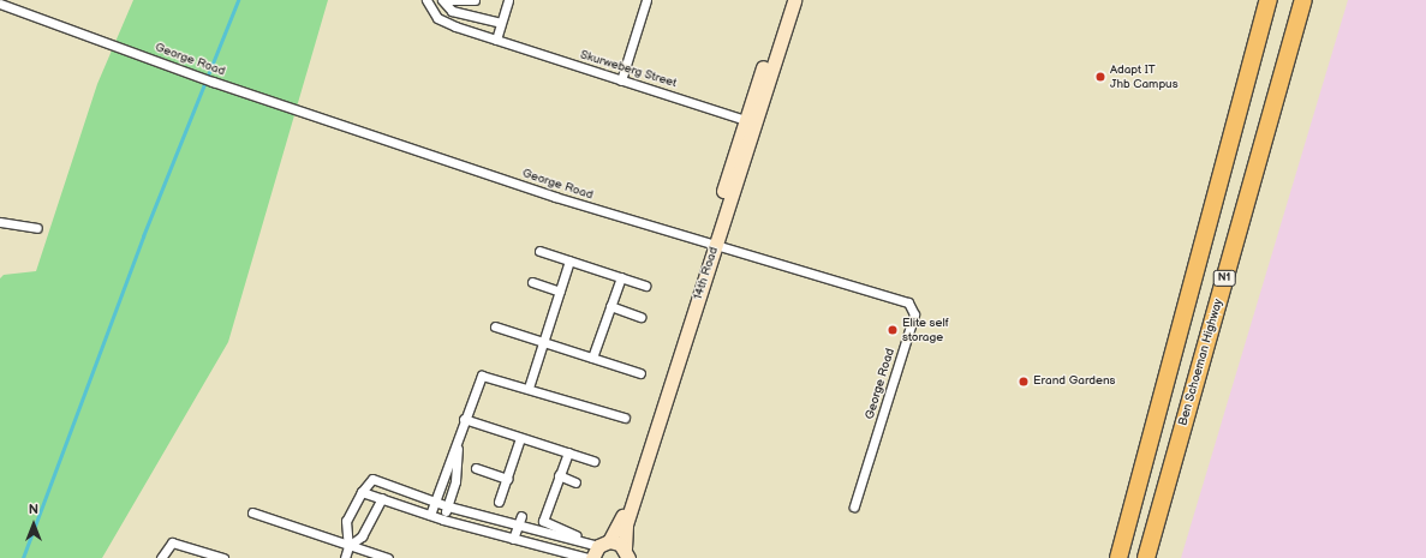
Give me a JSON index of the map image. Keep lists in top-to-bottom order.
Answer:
{
  "streets": {
    "highway": ["N1", "Ben Schoeman Highway"],
    "street": ["George Road", "Skurweberg Street", "14th Road"]
  },
  "crossings": [
    ["George Road", "14th Road"],
    ["Skurweberg Street", "14th Road"]
  ],
  "places": ["Adapt IT Jhb Campus", "Elite self storage", "Erand Gardens"],
  "north": "top"
}
